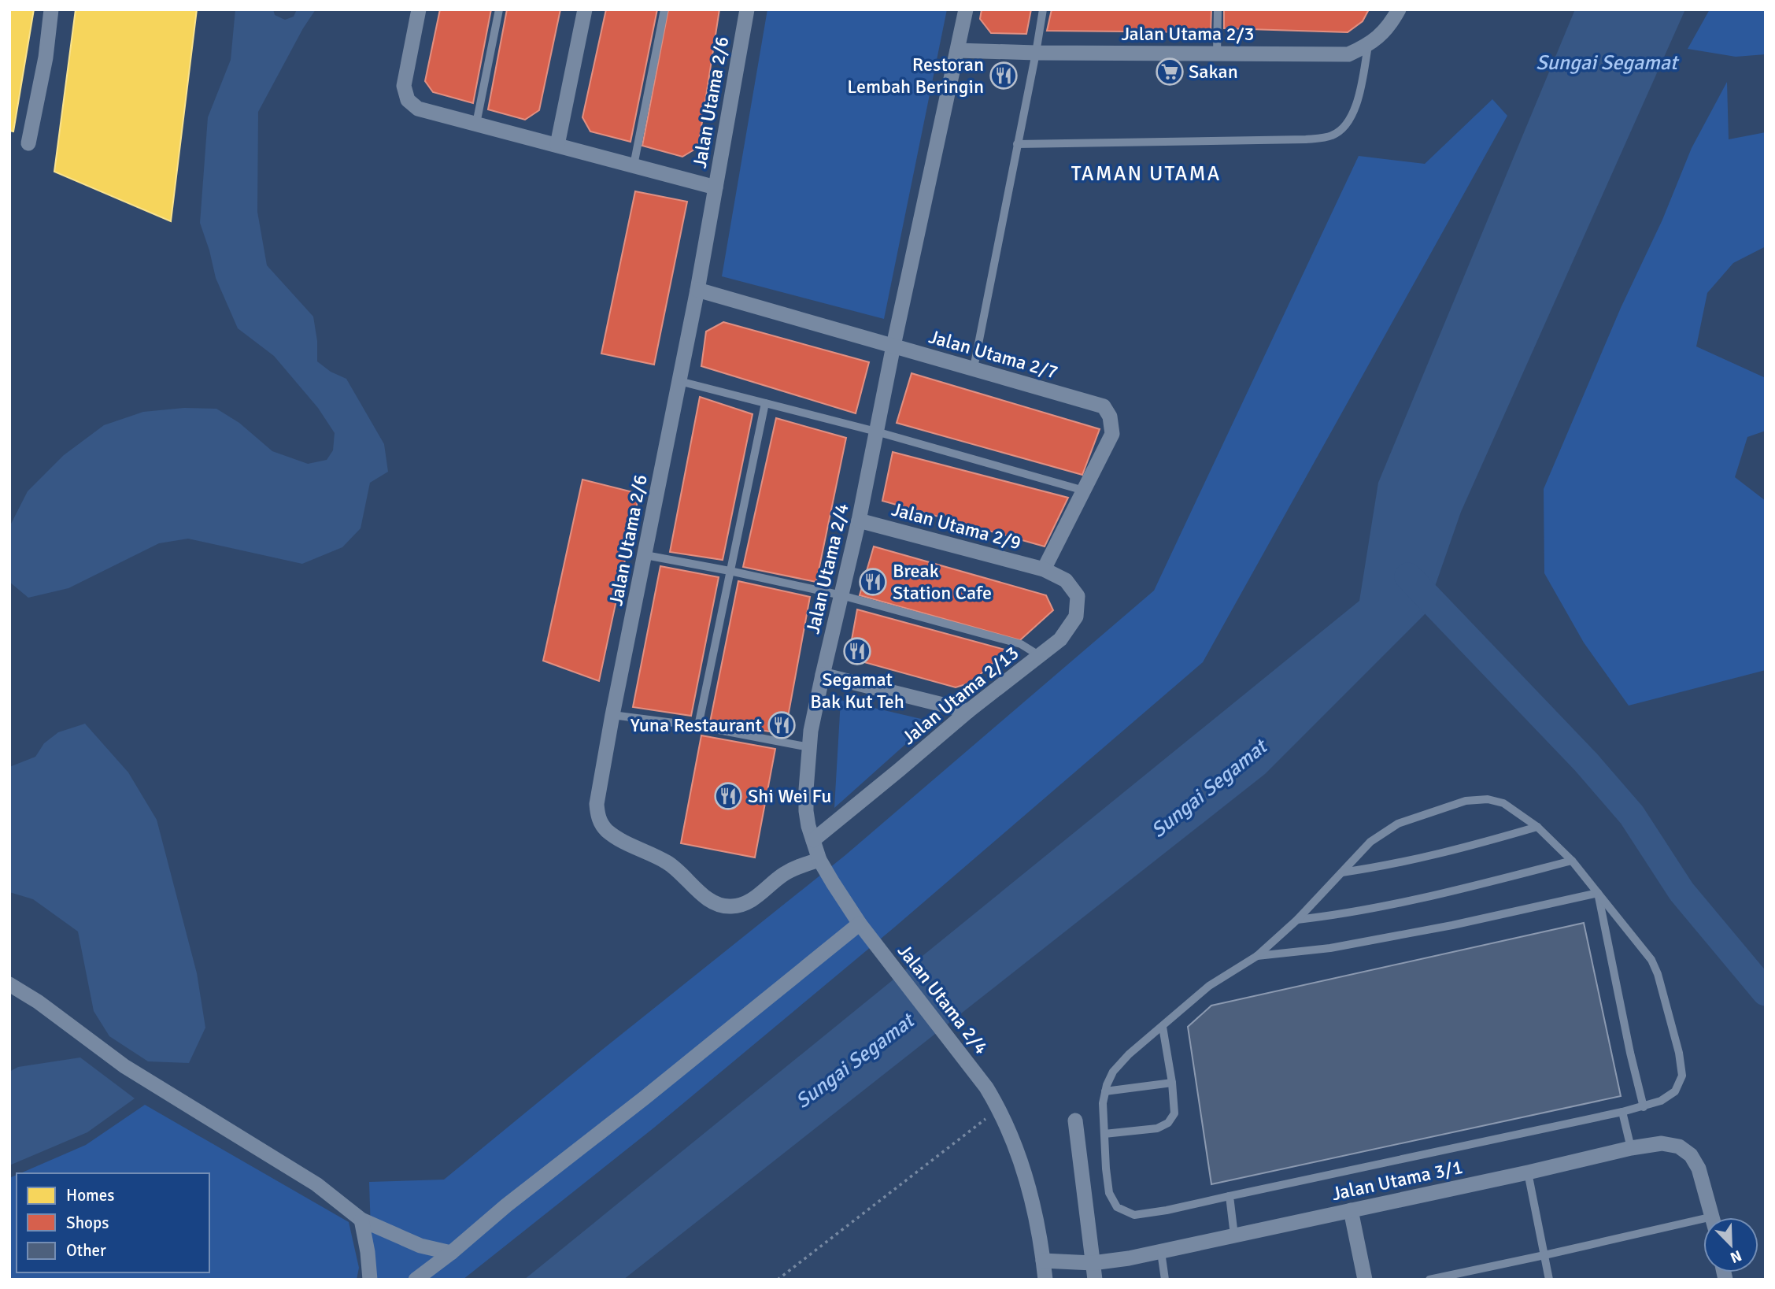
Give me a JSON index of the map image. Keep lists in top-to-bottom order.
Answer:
{
  "streets": {
    "street": [
      "Jalan Utama 2/3",
      "Jalan Utama 2/6",
      "Jalan Utama 2/7",
      "Jalan Utama 2/9",
      "Jalan Utama 2/4",
      "Jalan Utama 2/13",
      "Jalan Utama 3/1"
    ]
  },
  "crossings": [
    ["Jalan Utama 2/3", "Jalan Utama 2/4"],
    ["Jalan Utama 2/6", "Jalan Utama 2/7"],
    ["Jalan Utama 2/6", "Jalan Utama 2/4"],
    ["Jalan Utama 2/7", "Jalan Utama 2/9"],
    ["Jalan Utama 2/7", "Jalan Utama 2/4"],
    ["Jalan Utama 2/7", "Jalan Utama 2/13"],
    ["Jalan Utama 2/9", "Jalan Utama 2/4"],
    ["Jalan Utama 2/9", "Jalan Utama 2/13"],
    ["Jalan Utama 2/4", "Jalan Utama 2/13"],
    ["Jalan Utama 2/4", "Jalan Utama 3/1"]
  ],
  "districts": ["TAMAN UTAMA"],
  "water": ["Sungai Segamat"],
  "places": {
    "supermarket": ["Sakan"],
    "restaurant": [
      "Restoran Lembah Beringin",
      "Break Station Cafe",
      "Segamat Bak Kut Teh",
      "Yuna Restaurant",
      "Shi Wei Fu"
    ]
  },
  "legend": ["Homes", "Shops", "Other"],
  "north": "bottom right"
}
